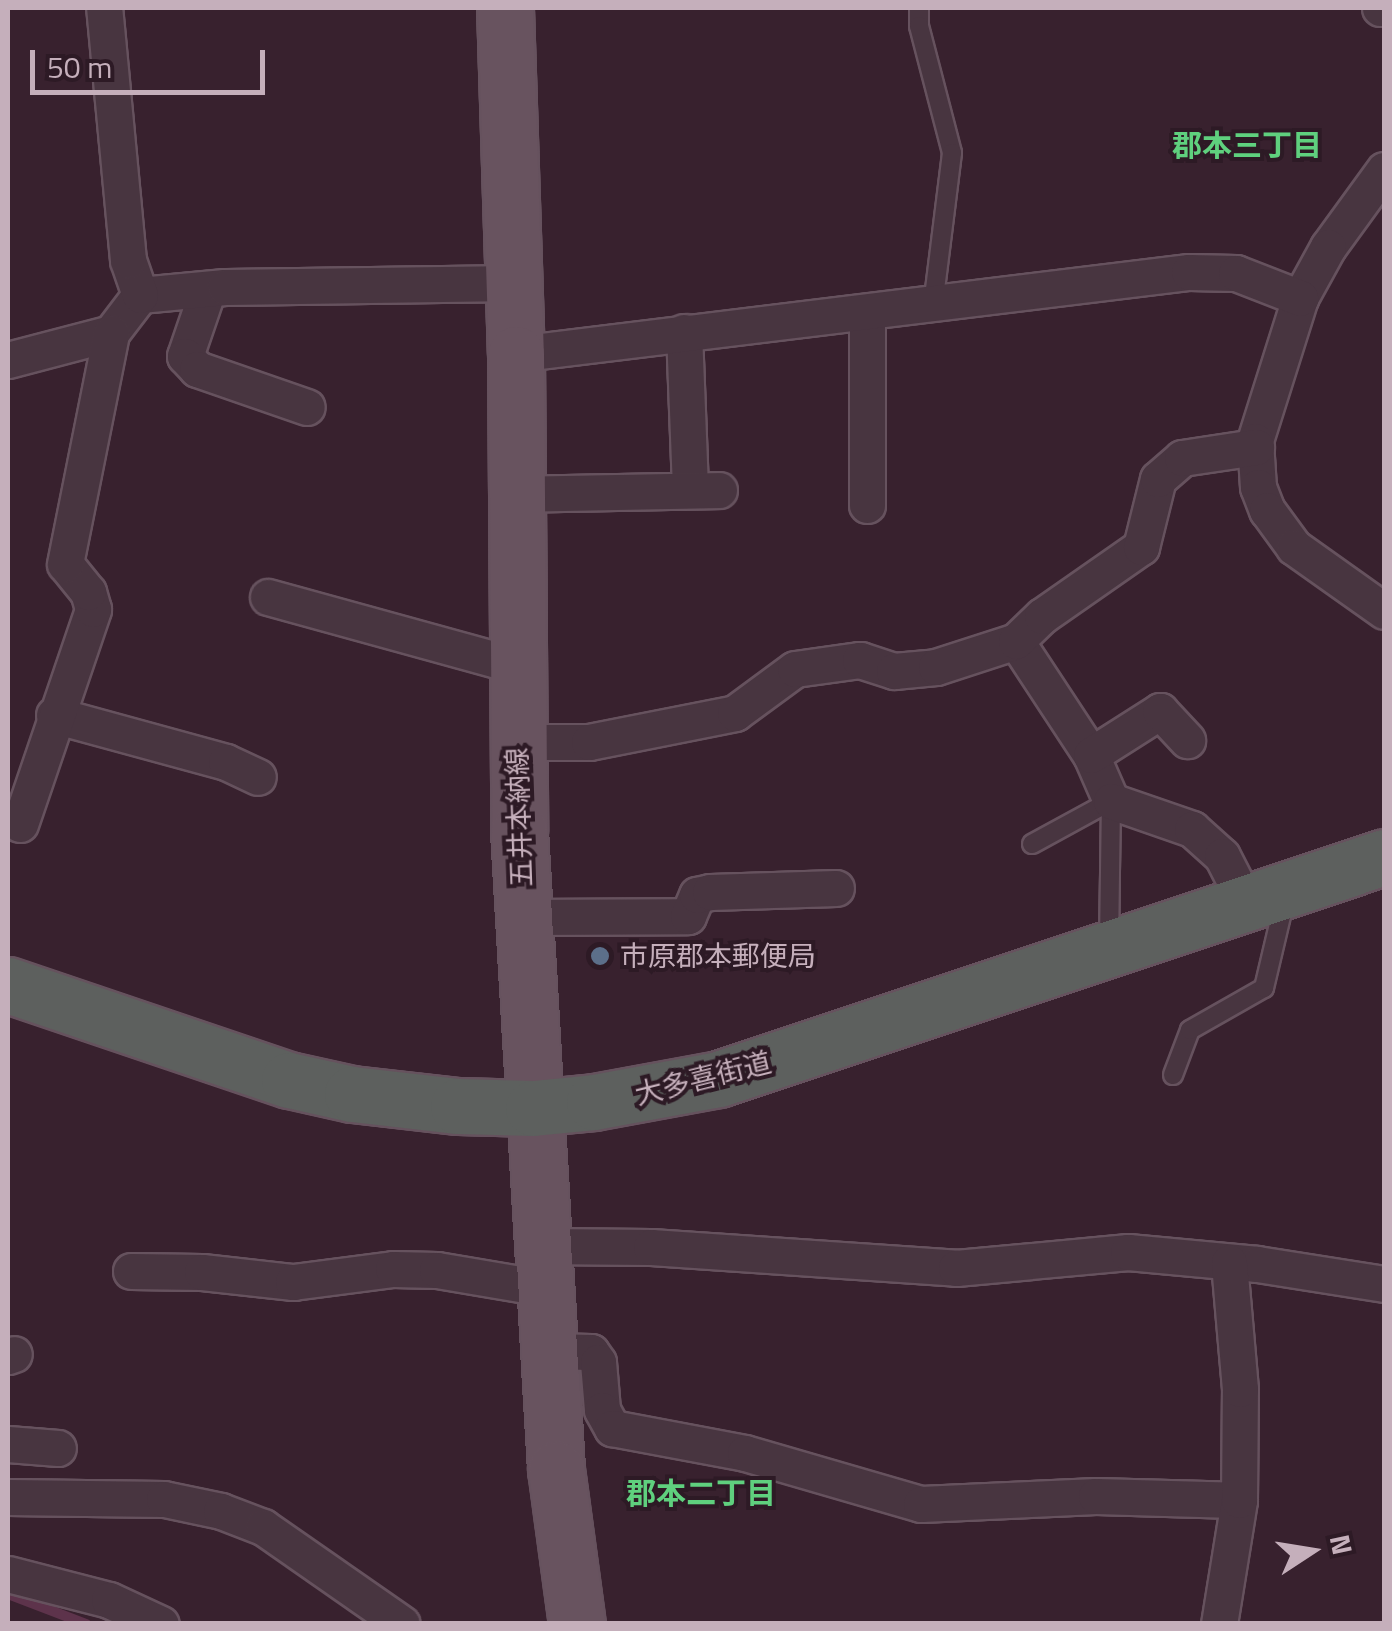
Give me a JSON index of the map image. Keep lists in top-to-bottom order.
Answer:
{
  "streets": {
    "highway": ["大多喜街道"],
    "main road": ["五井本納線"]
  },
  "crossings": [
    ["五井本納線", "大多喜街道"]
  ],
  "districts": ["郡本三丁目", "郡本二丁目"],
  "places": ["市原郡本郵便局"],
  "scale_bar": "50 m",
  "north": "right"
}
